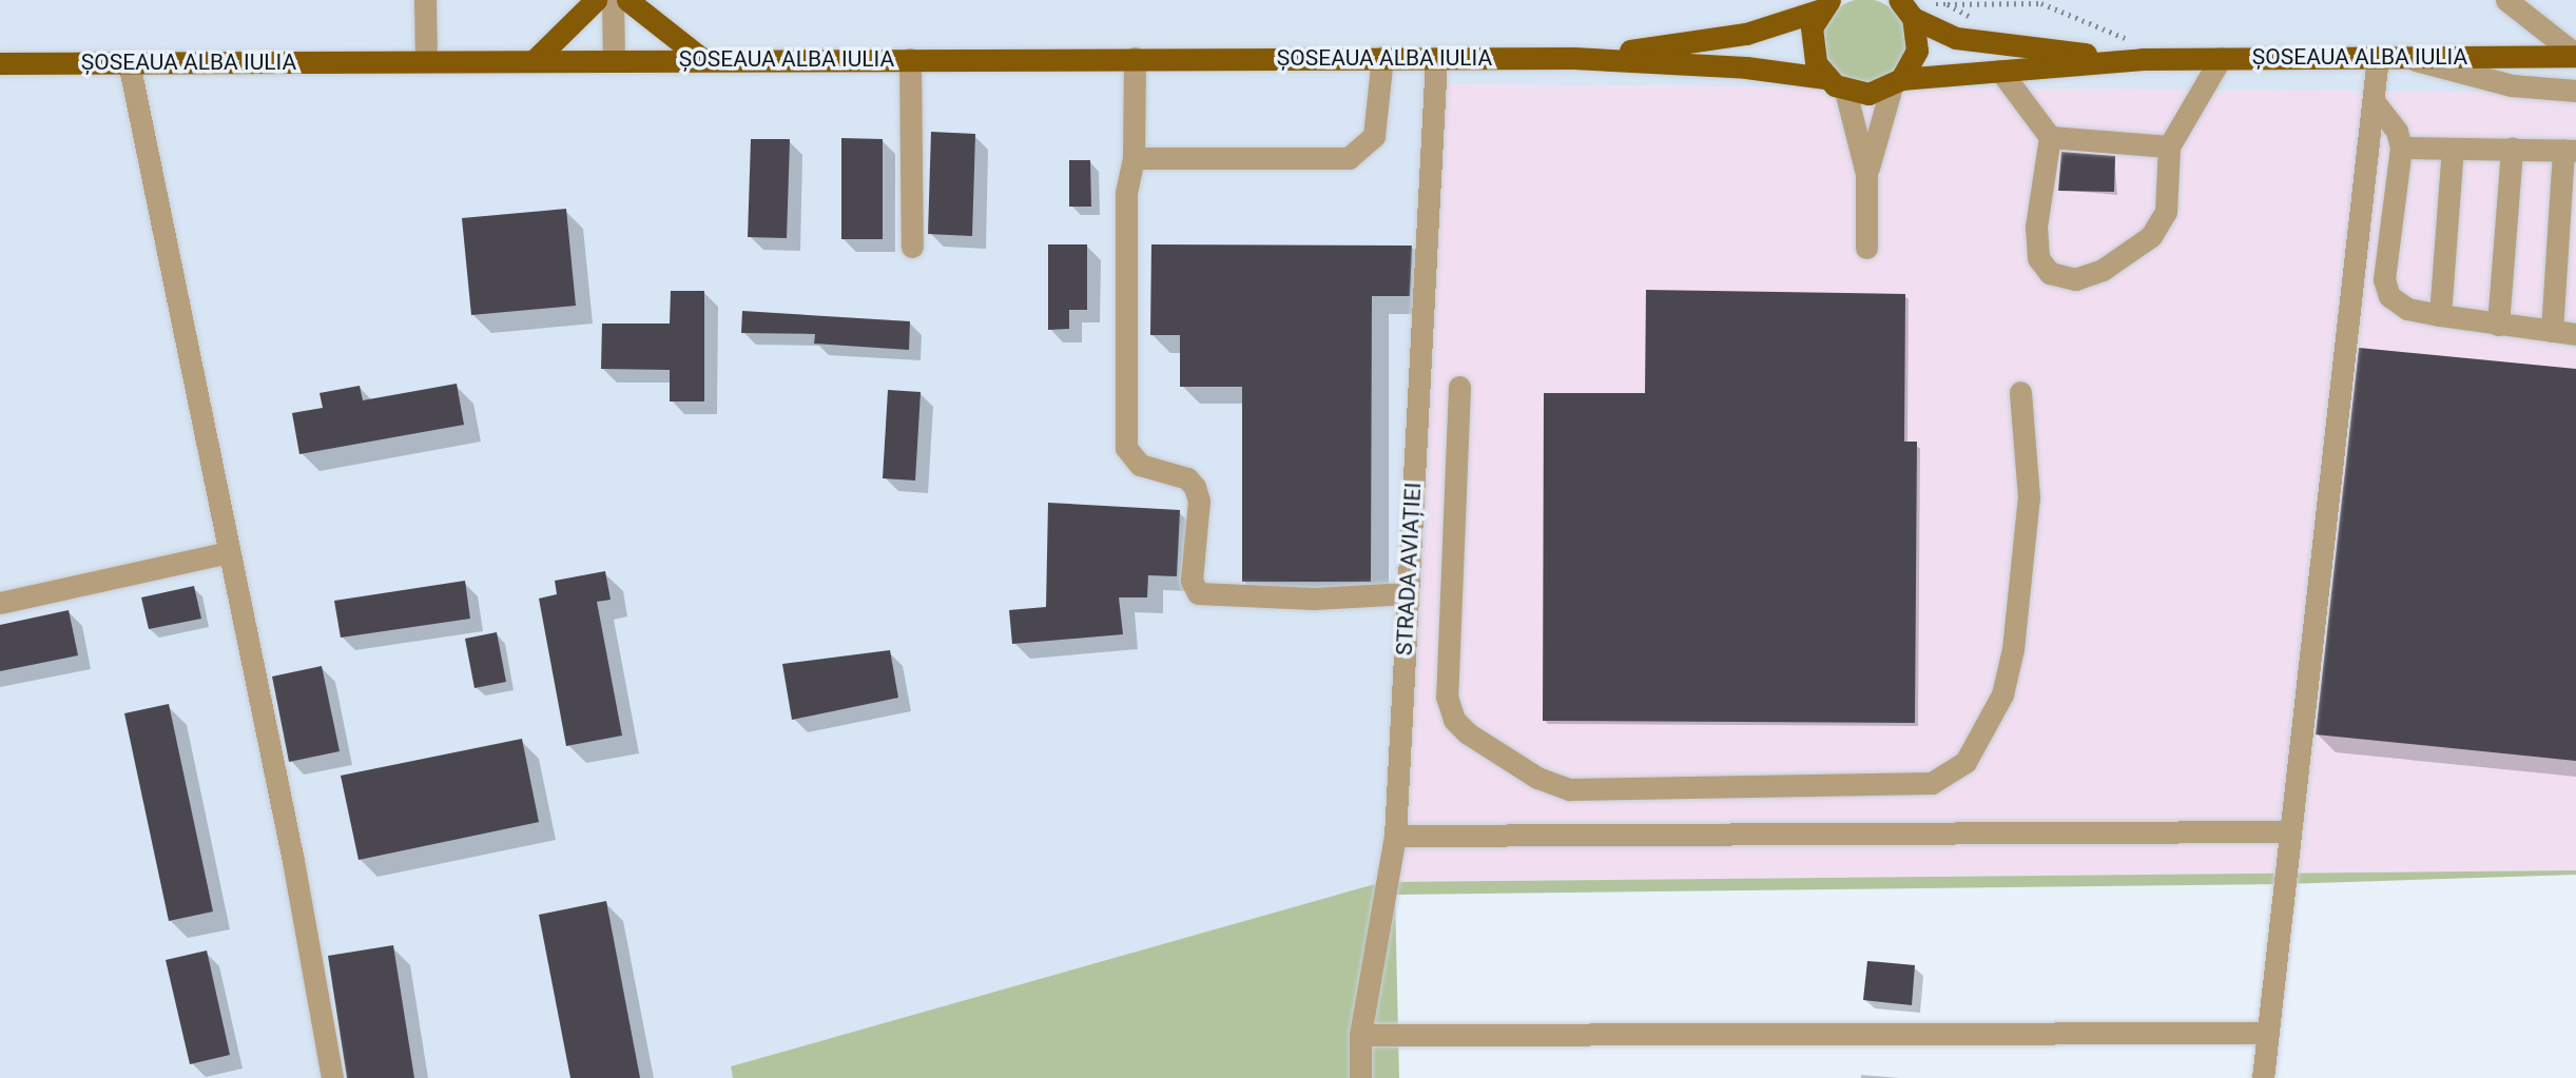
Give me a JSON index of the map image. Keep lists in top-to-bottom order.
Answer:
{
  "streets": {
    "main road": ["ȘOSEAUA ALBA IULIA"],
    "street": ["STRADA AVIAȚIEI"]
  },
  "crossings": [
    ["ȘOSEAUA ALBA IULIA", "STRADA AVIAȚIEI"]
  ]
}
